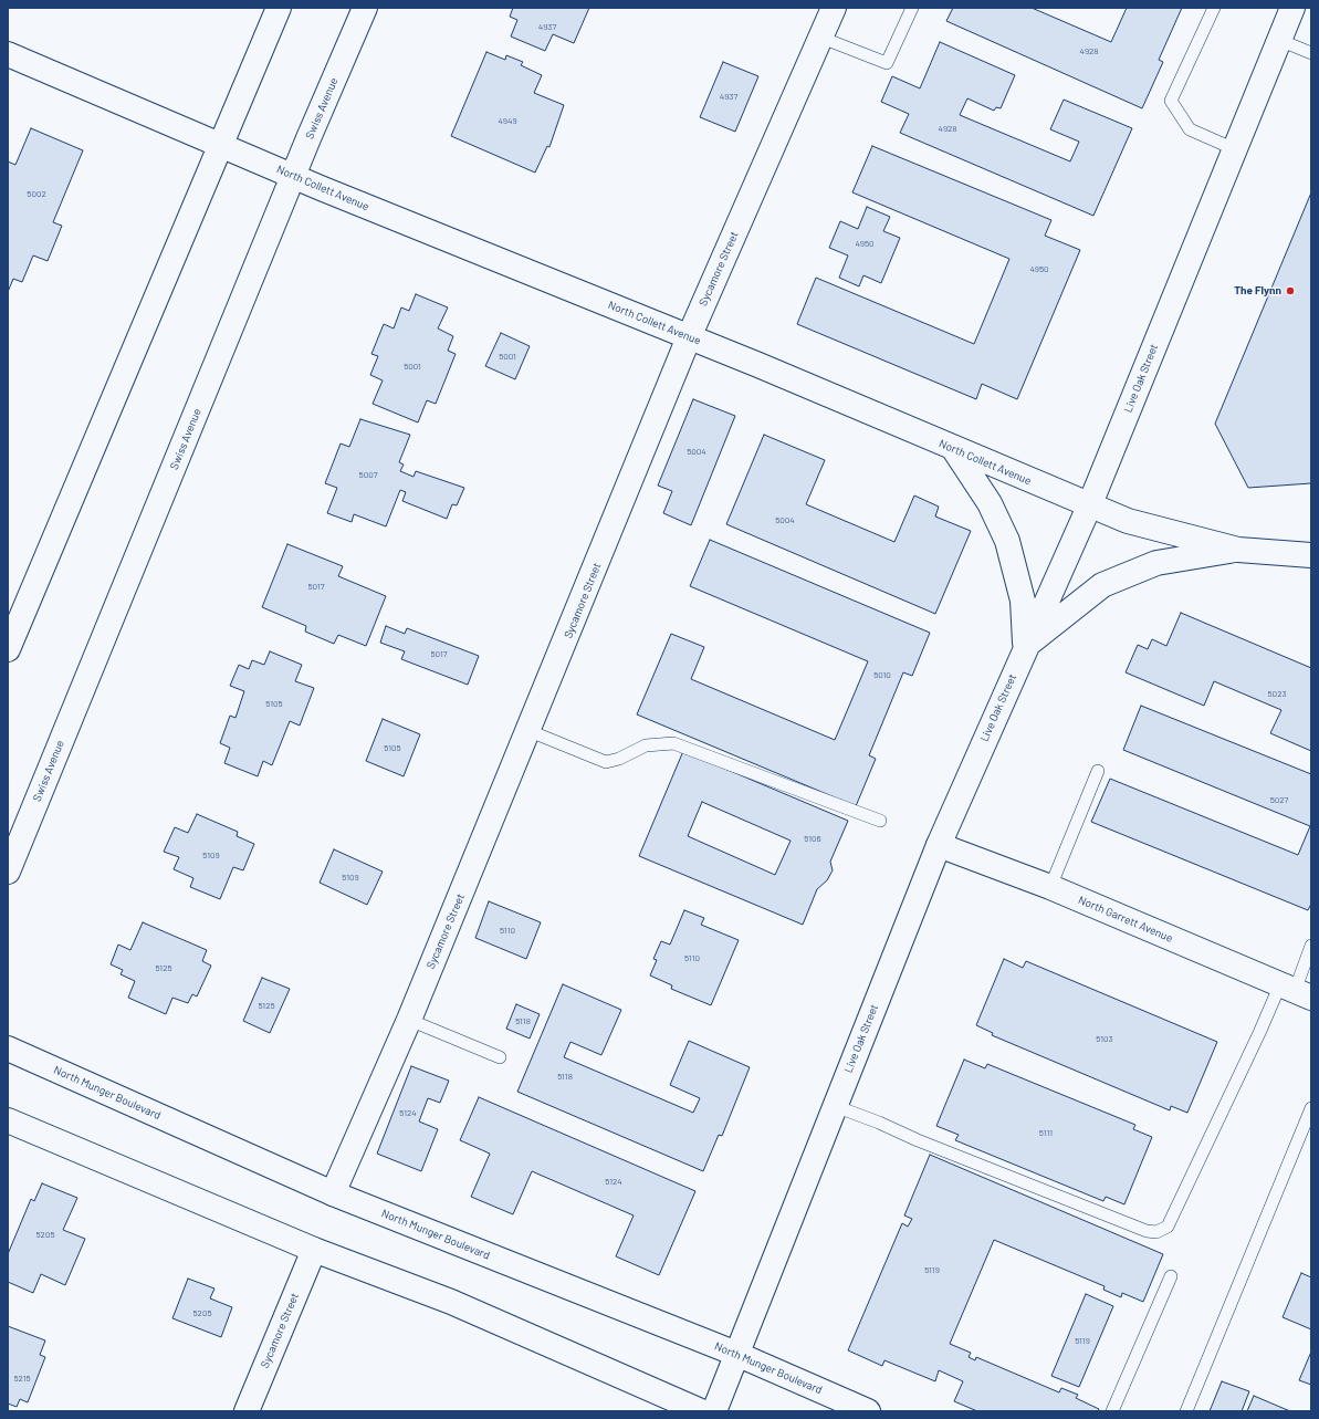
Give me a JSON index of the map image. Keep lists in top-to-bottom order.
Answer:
{
  "streets": {
    "street": [
      "Swiss Avenue",
      "North Collett Avenue",
      "Sycamore Street",
      "Live Oak Street",
      "North Garrett Avenue",
      "North Munger Boulevard"
    ]
  },
  "crossings": [
    ["Swiss Avenue", "North Collett Avenue"],
    ["North Collett Avenue", "Sycamore Street"],
    ["North Collett Avenue", "Live Oak Street"],
    ["Sycamore Street", "North Munger Boulevard"],
    ["Live Oak Street", "North Garrett Avenue"],
    ["Live Oak Street", "North Munger Boulevard"]
  ],
  "places": ["The Flynn"],
  "house_numbers": [
    "4937",
    "4928",
    "4937",
    "4949",
    "4928",
    "5002",
    "4950",
    "4950",
    "5001",
    "5001",
    "5004",
    "5007",
    "5004",
    "5017",
    "5017",
    "5010",
    "5023",
    "5105",
    "5105",
    "5027",
    "5106",
    "5109",
    "5109",
    "5110",
    "5110",
    "5125",
    "5125",
    "5118",
    "5103",
    "5118",
    "5124",
    "5111",
    "5124",
    "5205",
    "5119",
    "5205",
    "5119",
    "5215"
  ]
}
